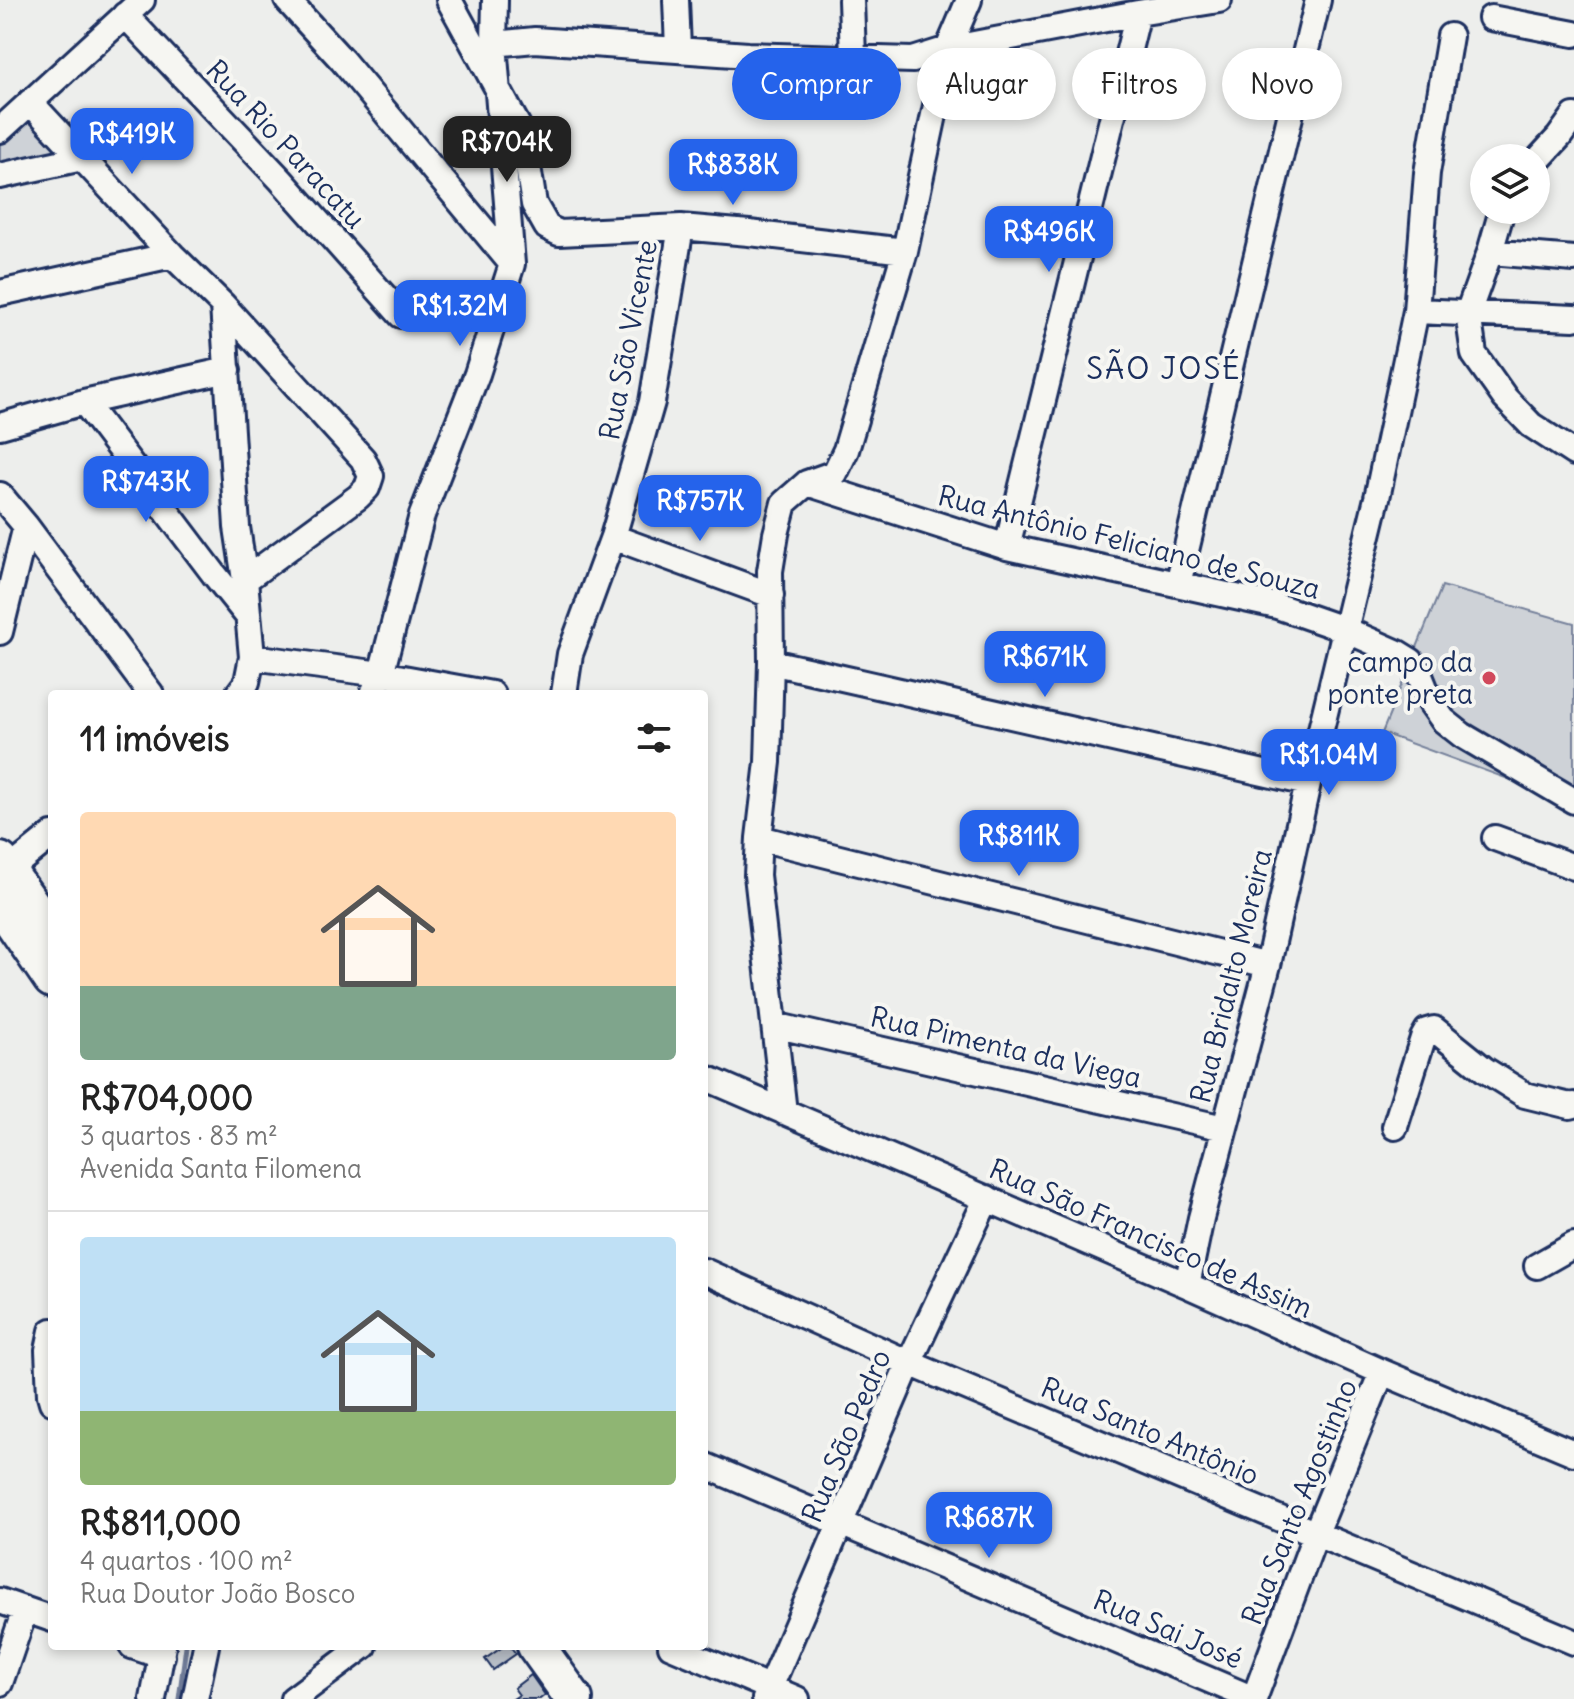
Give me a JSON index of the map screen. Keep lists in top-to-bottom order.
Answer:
{
  "streets": {
    "street": [
      "Rua Rio Paracatu",
      "Rua São Vicente",
      "Rua Antônio Feliciano de Souza",
      "Rua Bridalto Moreira",
      "Rua Pimenta da Viega",
      "Rua São Francisco de Assim",
      "Rua Santo Antônio",
      "Rua São Pedro",
      "Rua Santo Agostinho",
      "Rua Sai José"
    ]
  },
  "crossings": [
    ["Rua Antônio Feliciano de Souza", "Rua Bridalto Moreira"],
    ["Rua Bridalto Moreira", "Rua Pimenta da Viega"],
    ["Rua Bridalto Moreira", "Rua São Francisco de Assim"],
    ["Rua São Francisco de Assim", "Rua São Pedro"],
    ["Rua São Francisco de Assim", "Rua Santo Agostinho"],
    ["Rua Santo Antônio", "Rua São Pedro"],
    ["Rua Santo Antônio", "Rua Santo Agostinho"],
    ["Rua São Pedro", "Rua Sai José"],
    ["Rua Santo Agostinho", "Rua Sai José"]
  ],
  "districts": ["SÃO JOSÉ"],
  "places": ["campo da ponte preta"],
  "page": {
    "chip": [
      "Comprar",
      "Alugar",
      "Filtros",
      "Novo"
    ],
    "price": [
      "R$419K",
      "R$704K",
      "R$838K",
      "R$496K",
      "R$1.32M",
      "R$743K",
      "R$757K",
      "R$671K",
      "R$1.04M",
      "R$811K",
      "R$687K"
    ],
    "heading": "11 imóveis",
    "list": [
      {
        "name": "R$704,000",
        "note": "3 quartos · 83 m² · Avenida Santa Filomena"
      },
      {
        "name": "R$811,000",
        "note": "4 quartos · 100 m² · Rua Doutor João Bosco"
      }
    ]
  }
}
